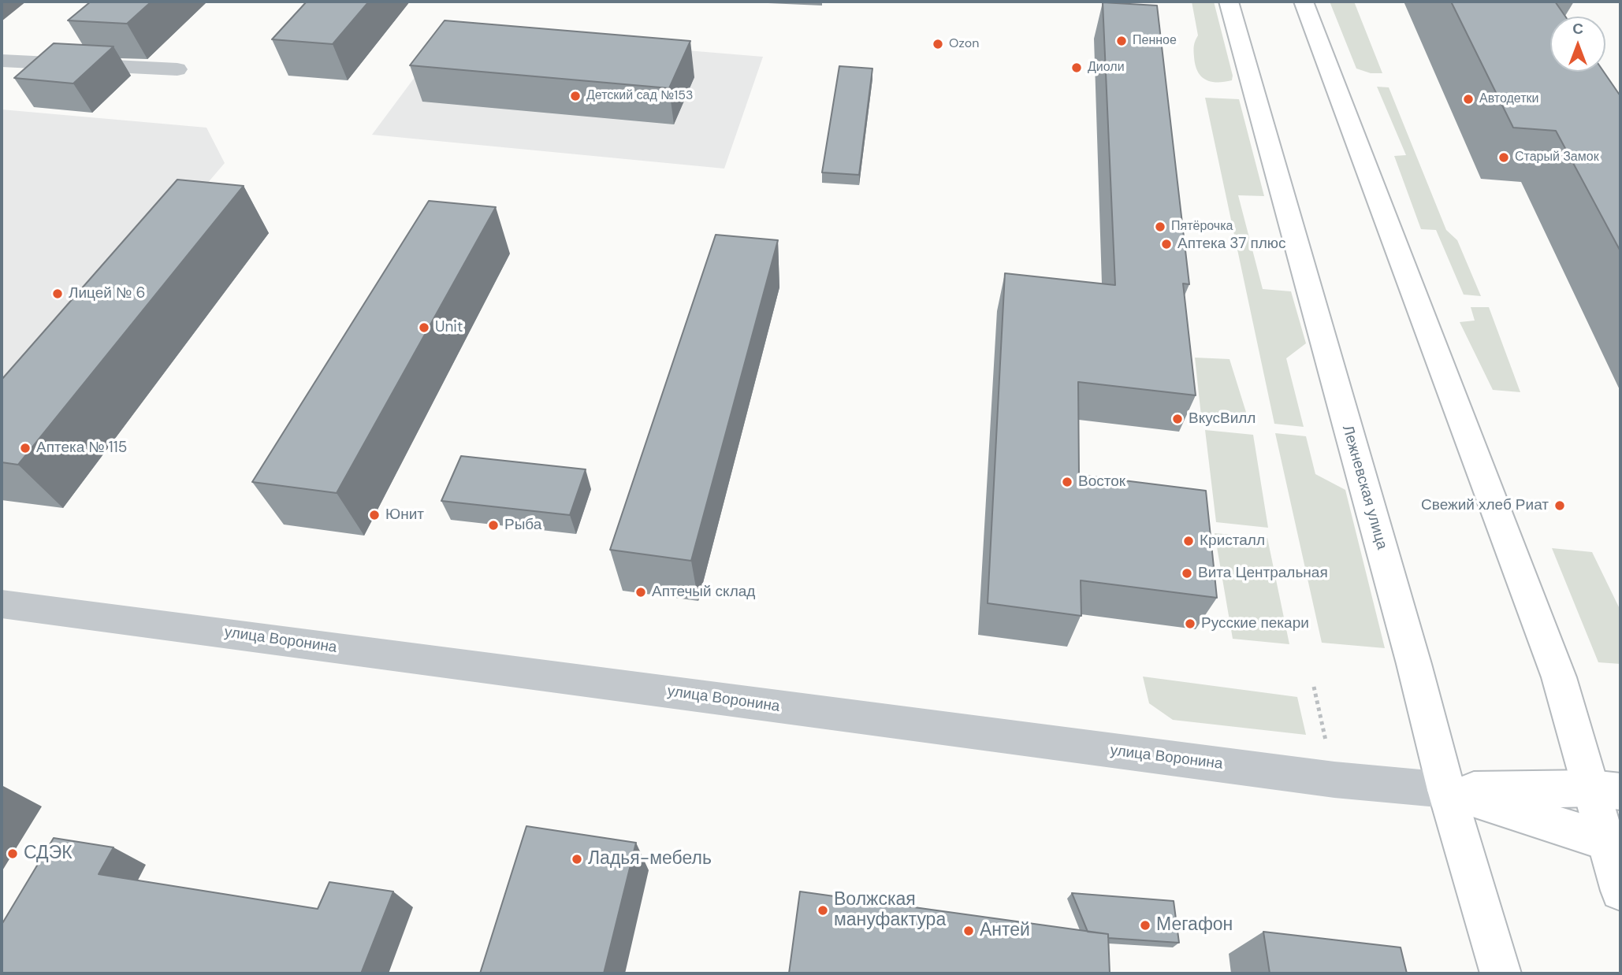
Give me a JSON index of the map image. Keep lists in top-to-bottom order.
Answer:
{
  "streets": {
    "main road": ["Лежневская улица"],
    "street": ["улица Воронина"]
  },
  "crossings": [
    ["Лежневская улица", "улица Воронина"]
  ],
  "places": [
    "Пенное",
    "Ozon",
    "Диоли",
    "Детский сад №153",
    "Автодетки",
    "Старый Замок",
    "Пятёрочка",
    "Аптека 37 плюс",
    "Лицей № 6",
    "Unit",
    "ВкусВилл",
    "Аптека № 115",
    "Восток",
    "Свежий хлеб Риат",
    "Юнит",
    "Рыба",
    "Кристалл",
    "Вита Центральная",
    "Аптечый склад",
    "Русские пекари",
    "СДЭК",
    "Ладья-мебель",
    "Волжская мануфактура",
    "Мегафон",
    "Антей"
  ],
  "north": "top"
}
